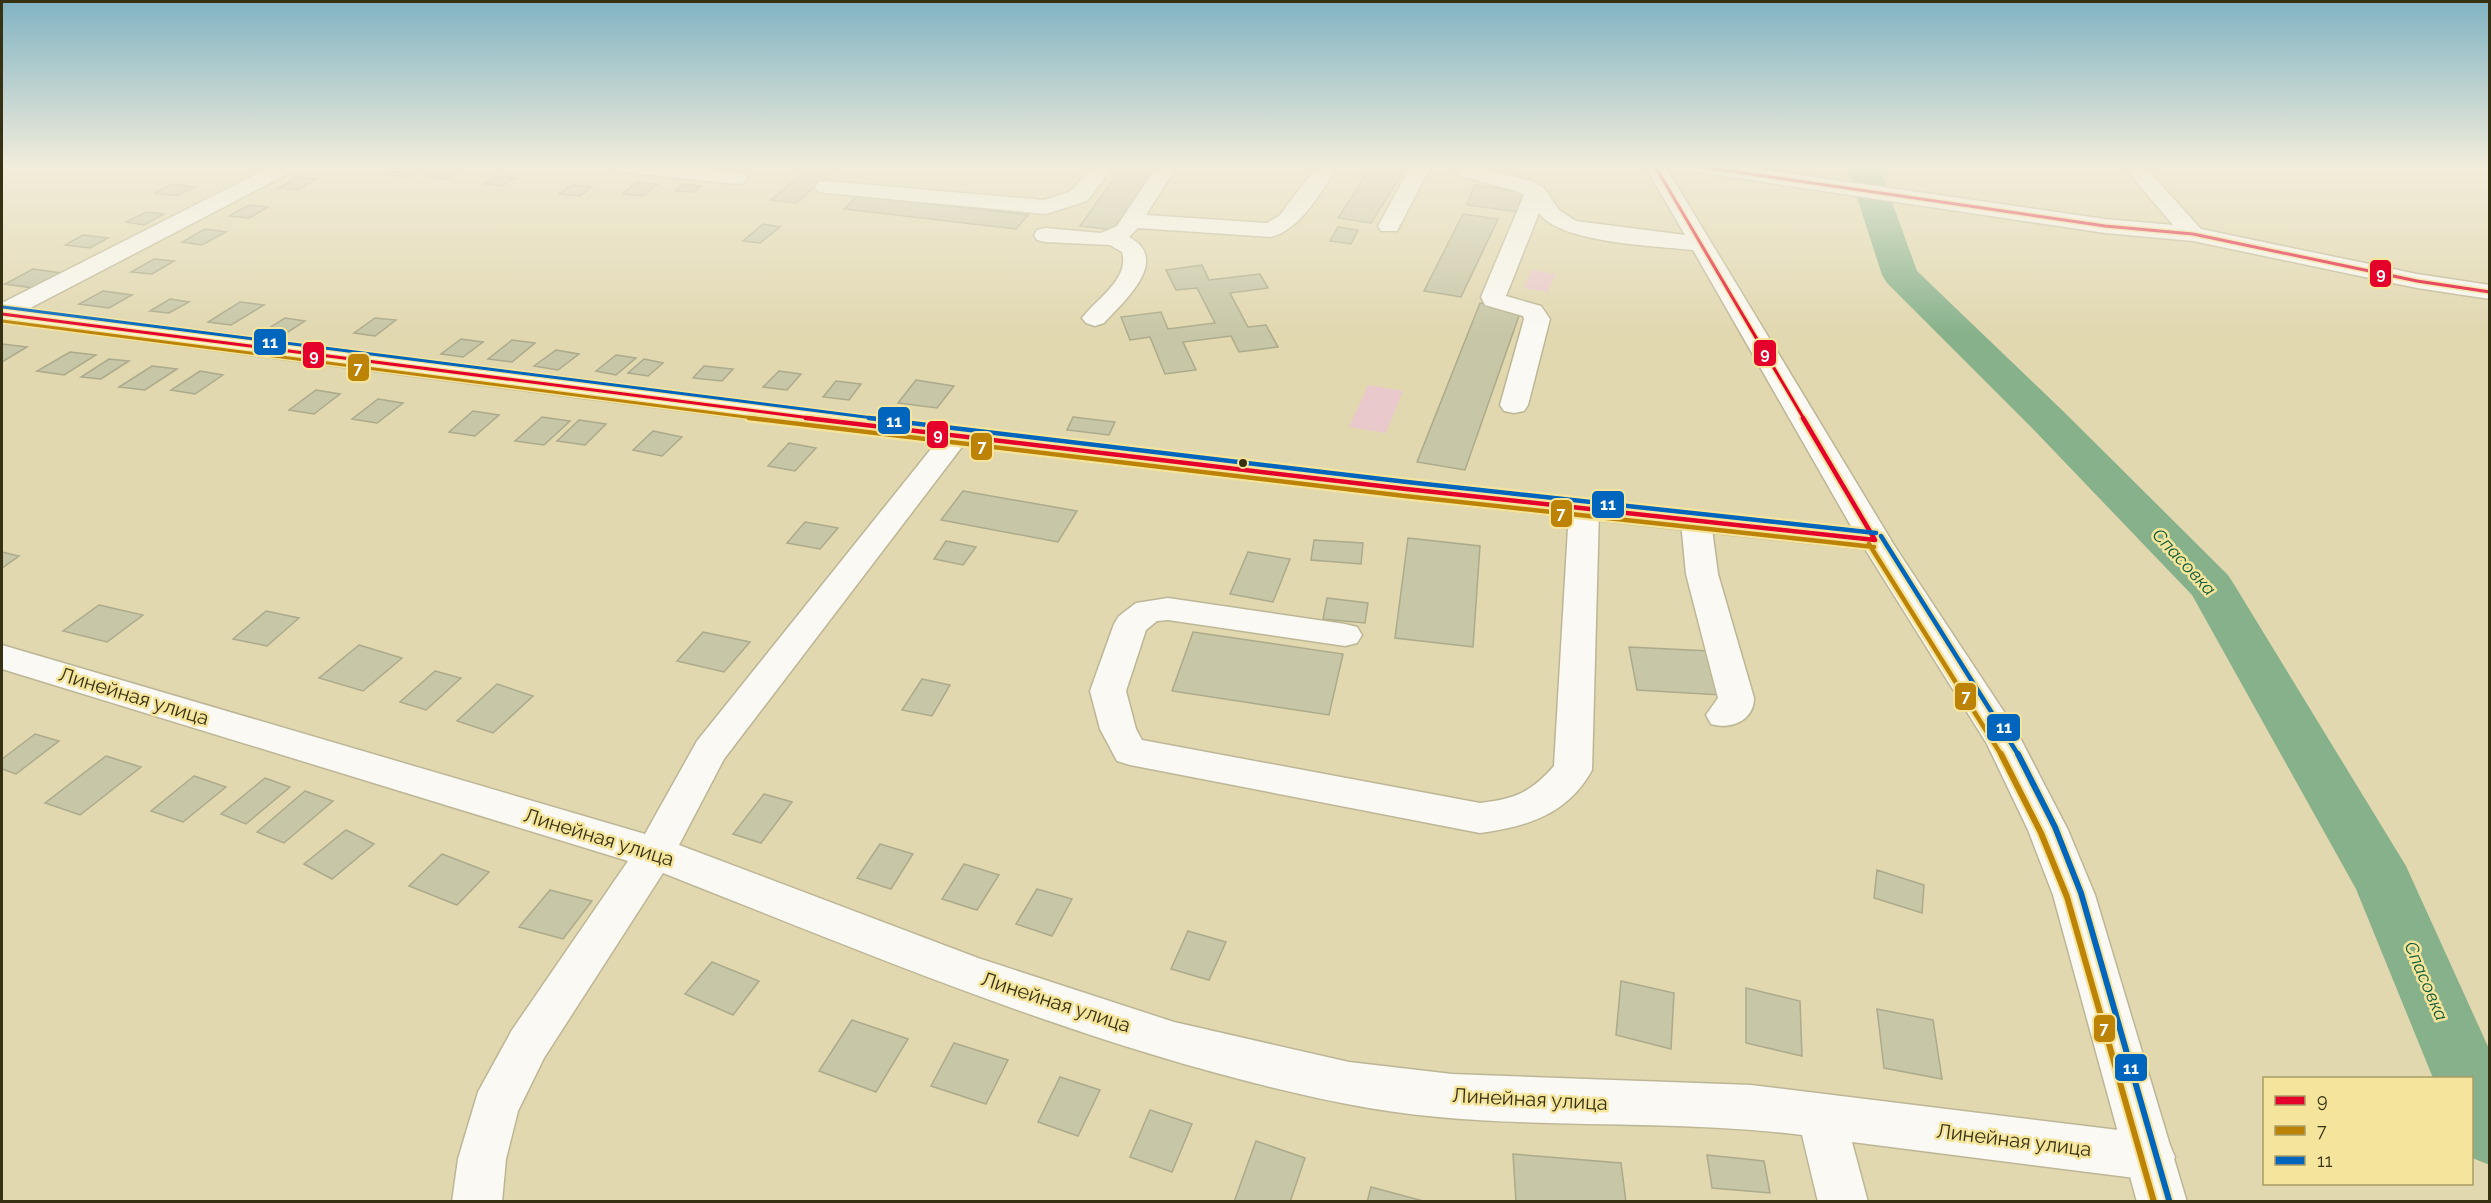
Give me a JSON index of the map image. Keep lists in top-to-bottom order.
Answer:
{
  "streets": {
    "main road": ["Линейная улица"]
  },
  "water": ["Спасовка"],
  "lines": ["transit line 9", "transit line 11", "transit line 7"],
  "legend": ["9", "7", "11"]
}
